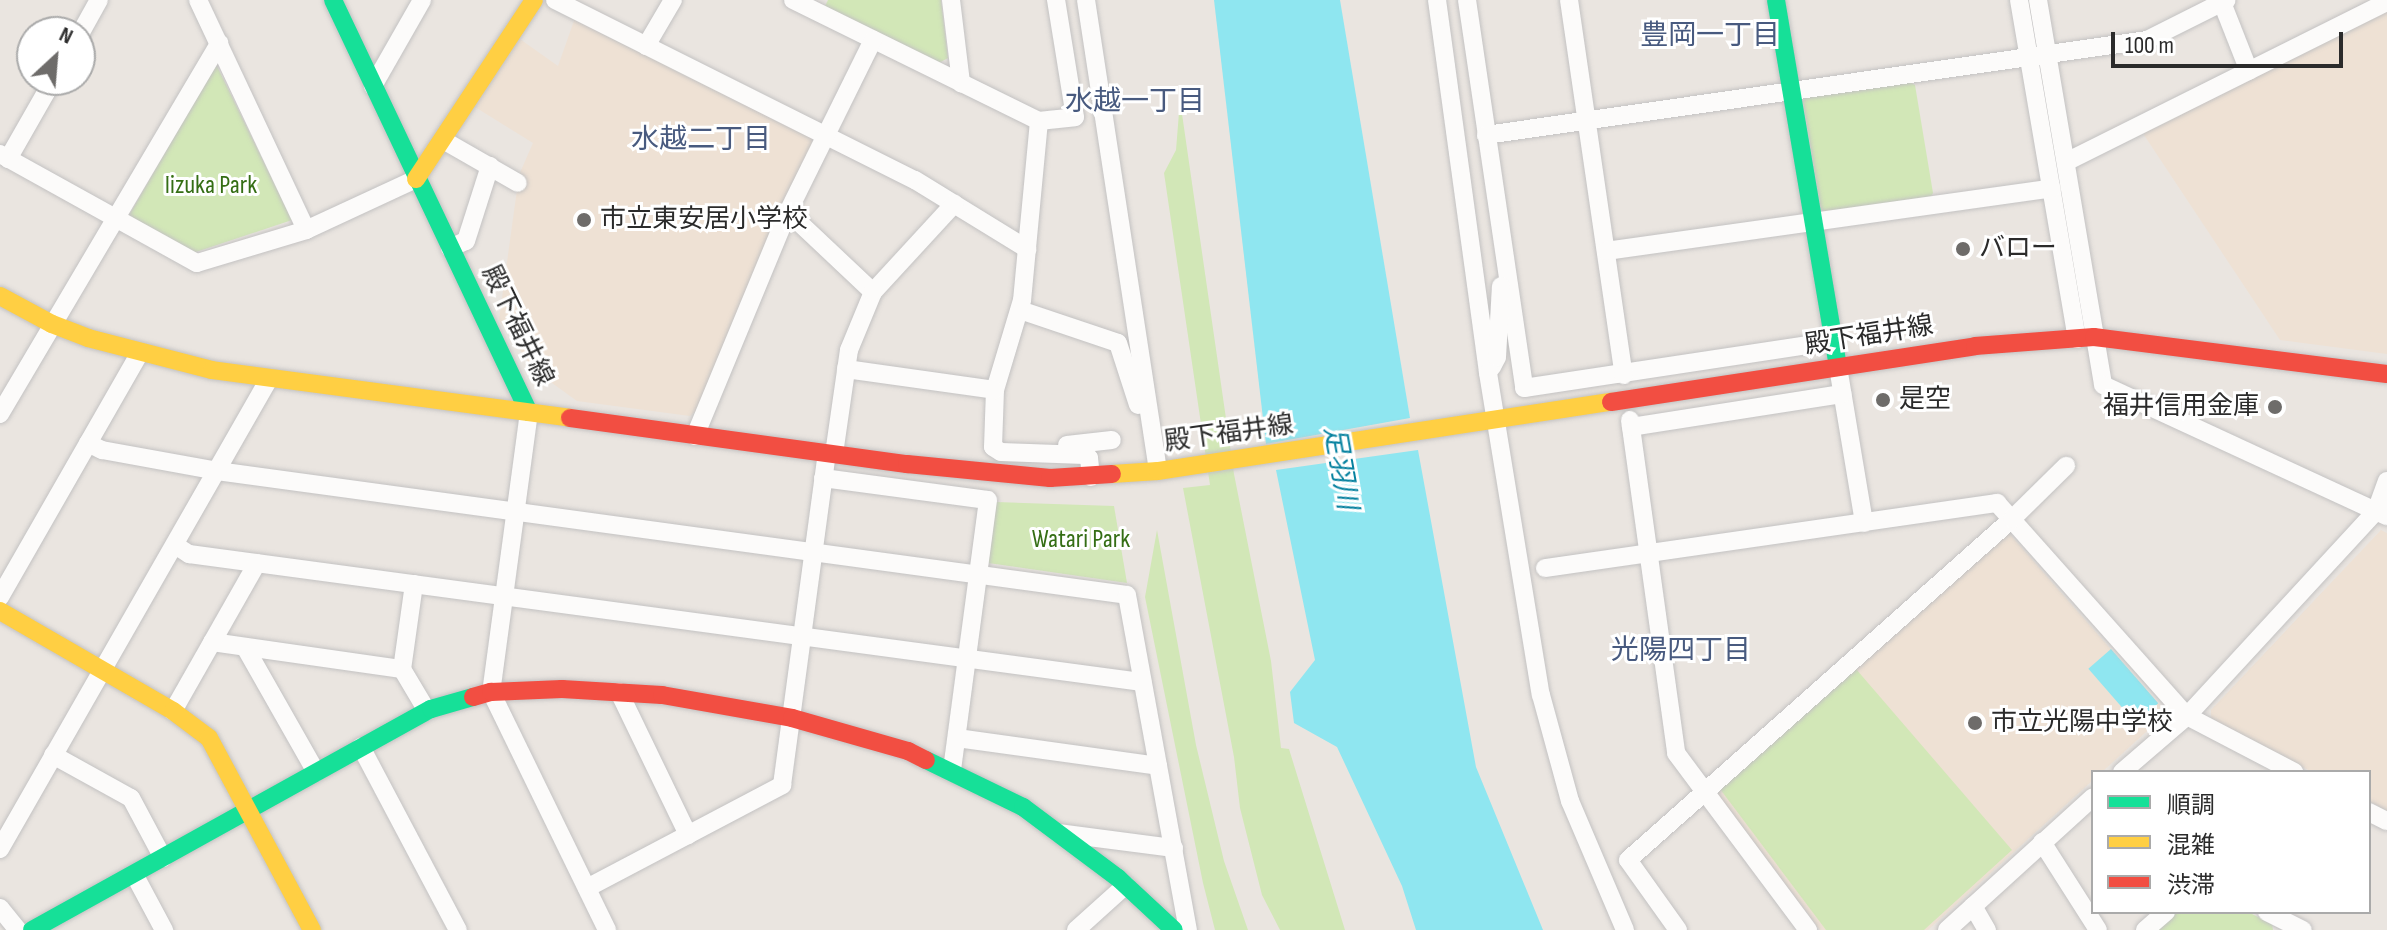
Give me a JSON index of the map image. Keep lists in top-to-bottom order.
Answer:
{
  "streets": {
    "street": ["殿下福井線"]
  },
  "districts": [
    "豊岡一丁目",
    "水越一丁目",
    "水越二丁目",
    "光陽四丁目"
  ],
  "water": ["足羽川"],
  "parks": ["Iizuka Park", "Watari Park"],
  "places": [
    "市立東安居小学校",
    "バロー",
    "是空",
    "福井信用金庫",
    "市立光陽中学校"
  ],
  "legend": ["順調", "混雑", "渋滞"],
  "scale_bar": "100 m",
  "north": "top right"
}
